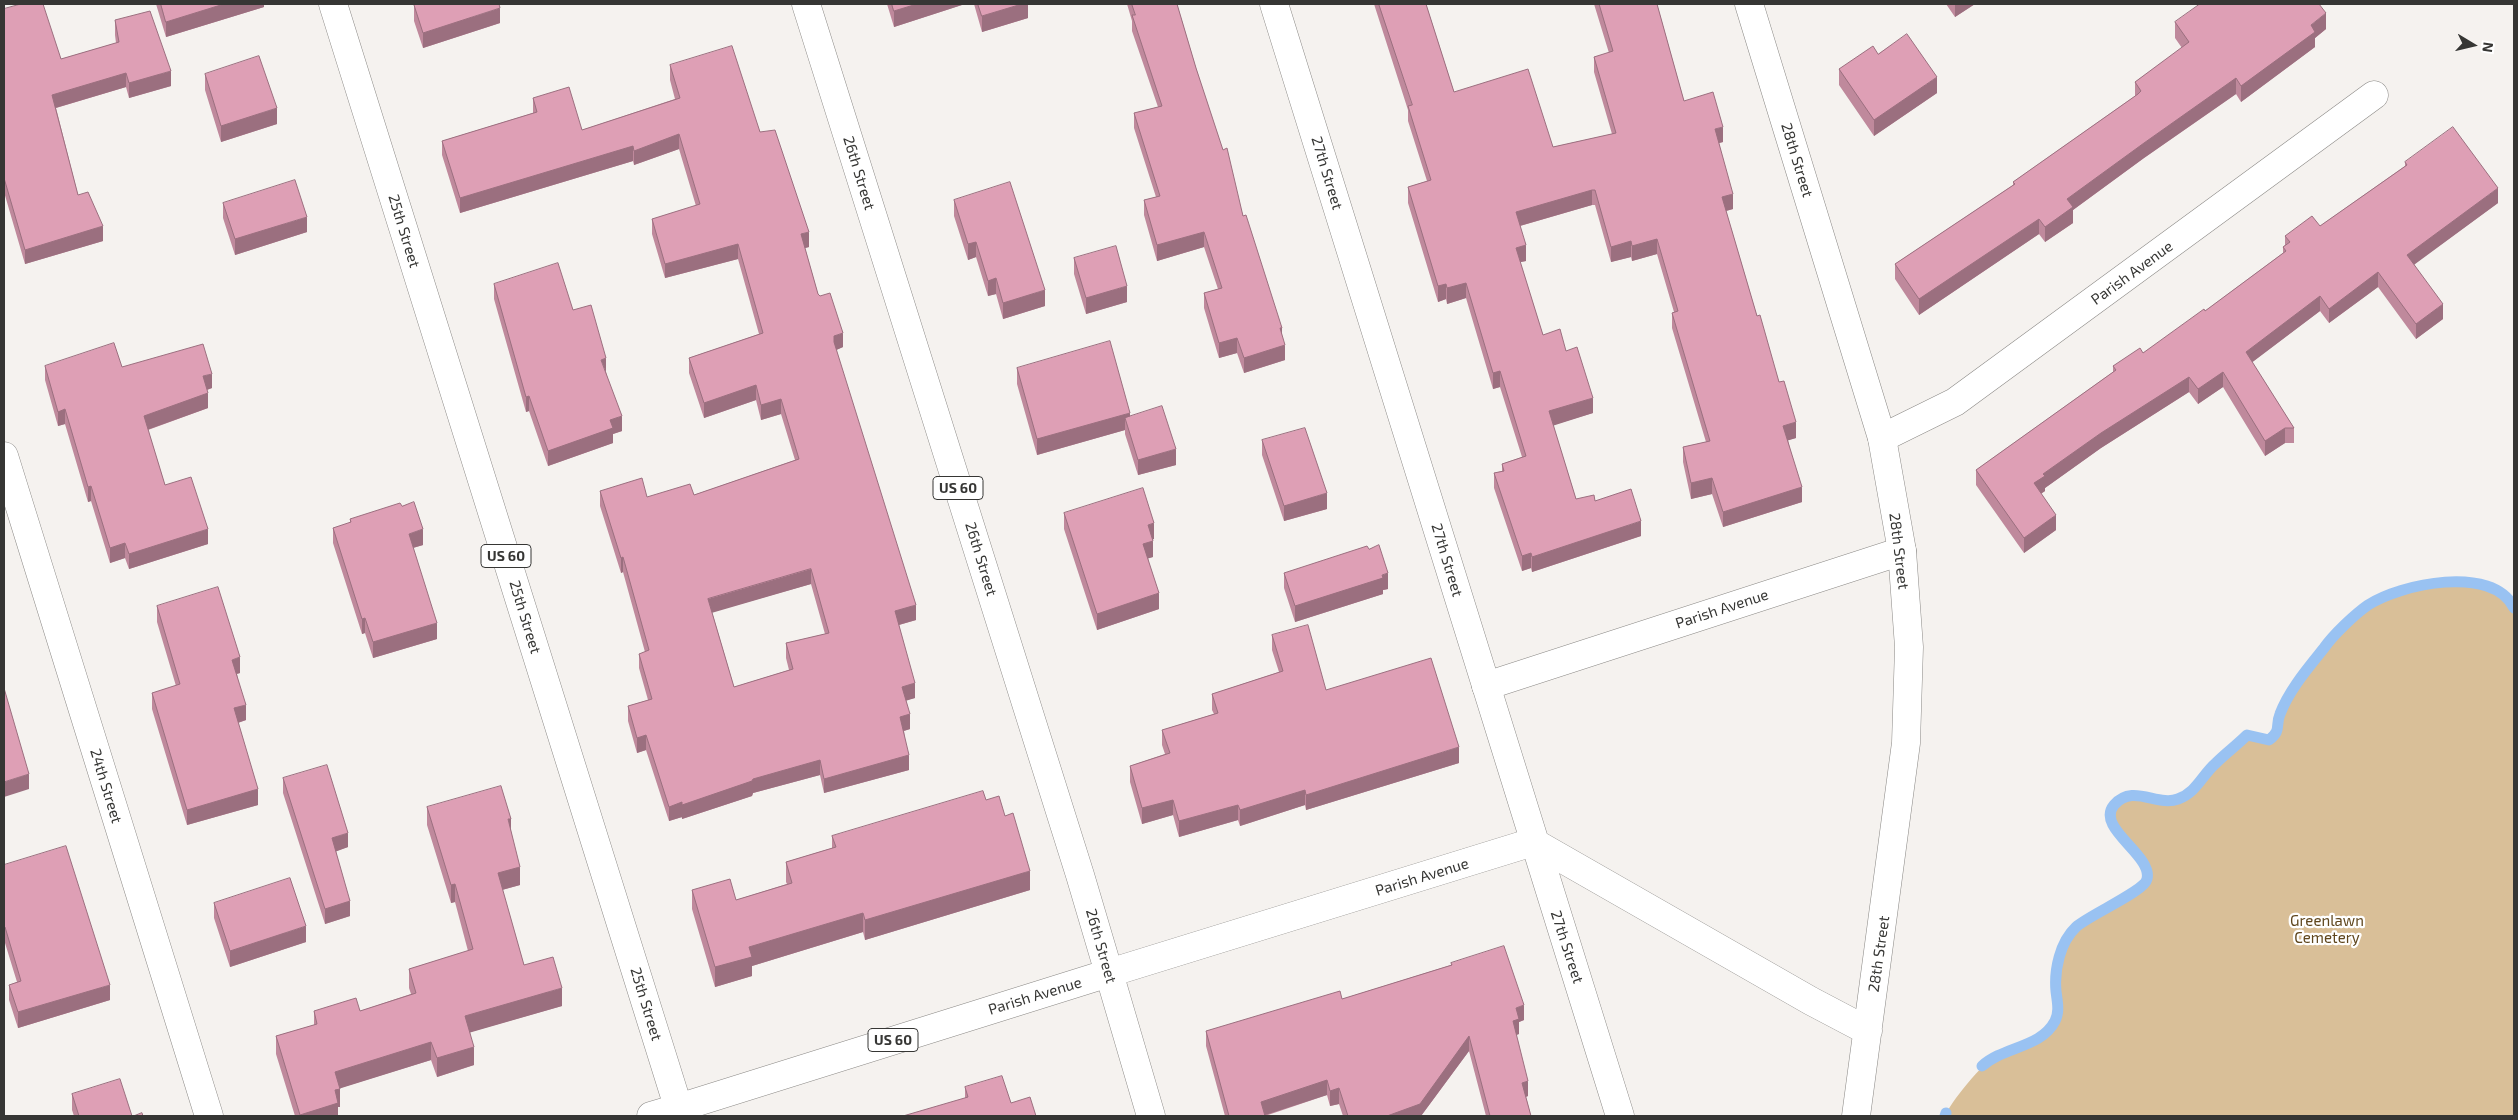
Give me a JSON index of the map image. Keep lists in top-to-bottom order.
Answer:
{
  "streets": {
    "main road": [
      "28th Street",
      "26th Street",
      "27th Street",
      "25th Street",
      "Parish Avenue",
      "US 60",
      "24th Street"
    ]
  },
  "crossings": [
    ["28th Street", "Parish Avenue"],
    ["26th Street", "Parish Avenue"],
    ["27th Street", "Parish Avenue"],
    ["25th Street", "Parish Avenue"]
  ],
  "parks": ["Greenlawn Cemetery"],
  "north": "right"
}
